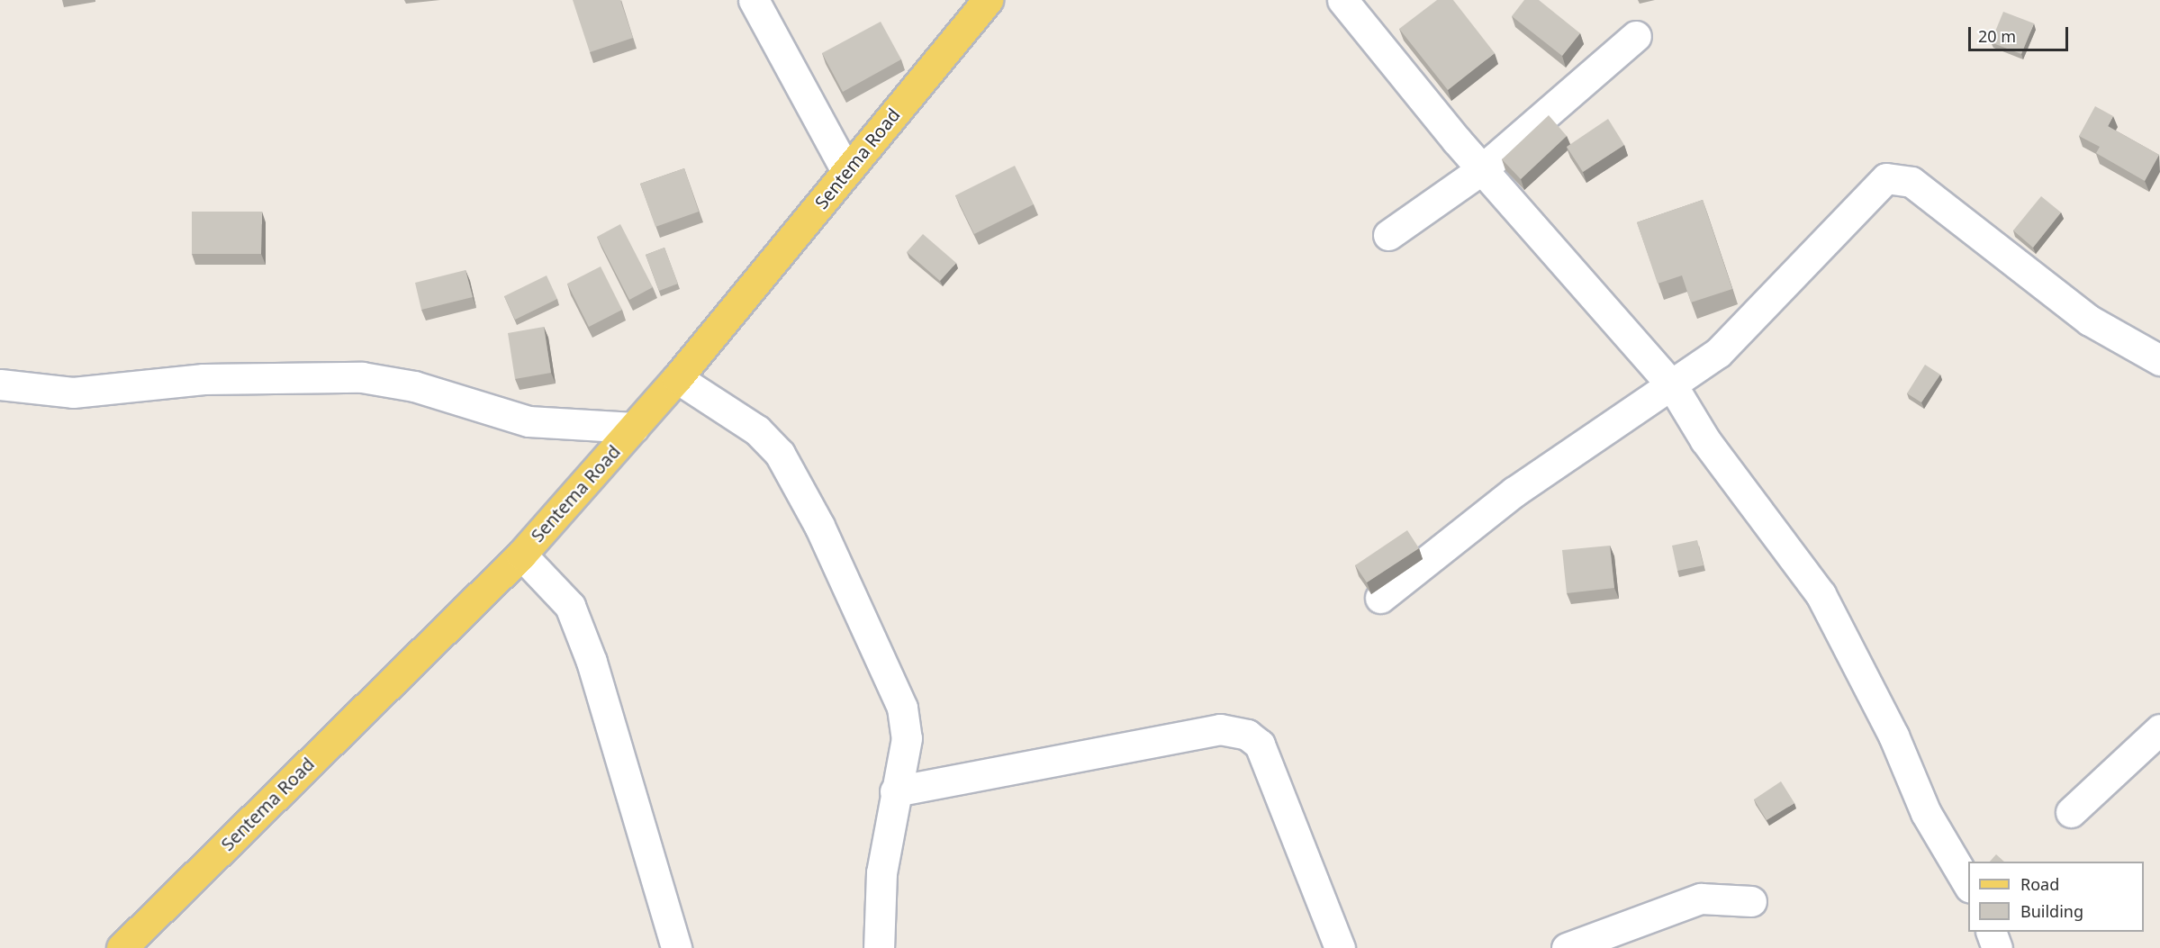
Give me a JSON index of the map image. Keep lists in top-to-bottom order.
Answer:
{
  "streets": {
    "main road": ["Sentema Road"]
  },
  "legend": ["Road", "Building"],
  "scale_bar": "20 m"
}
